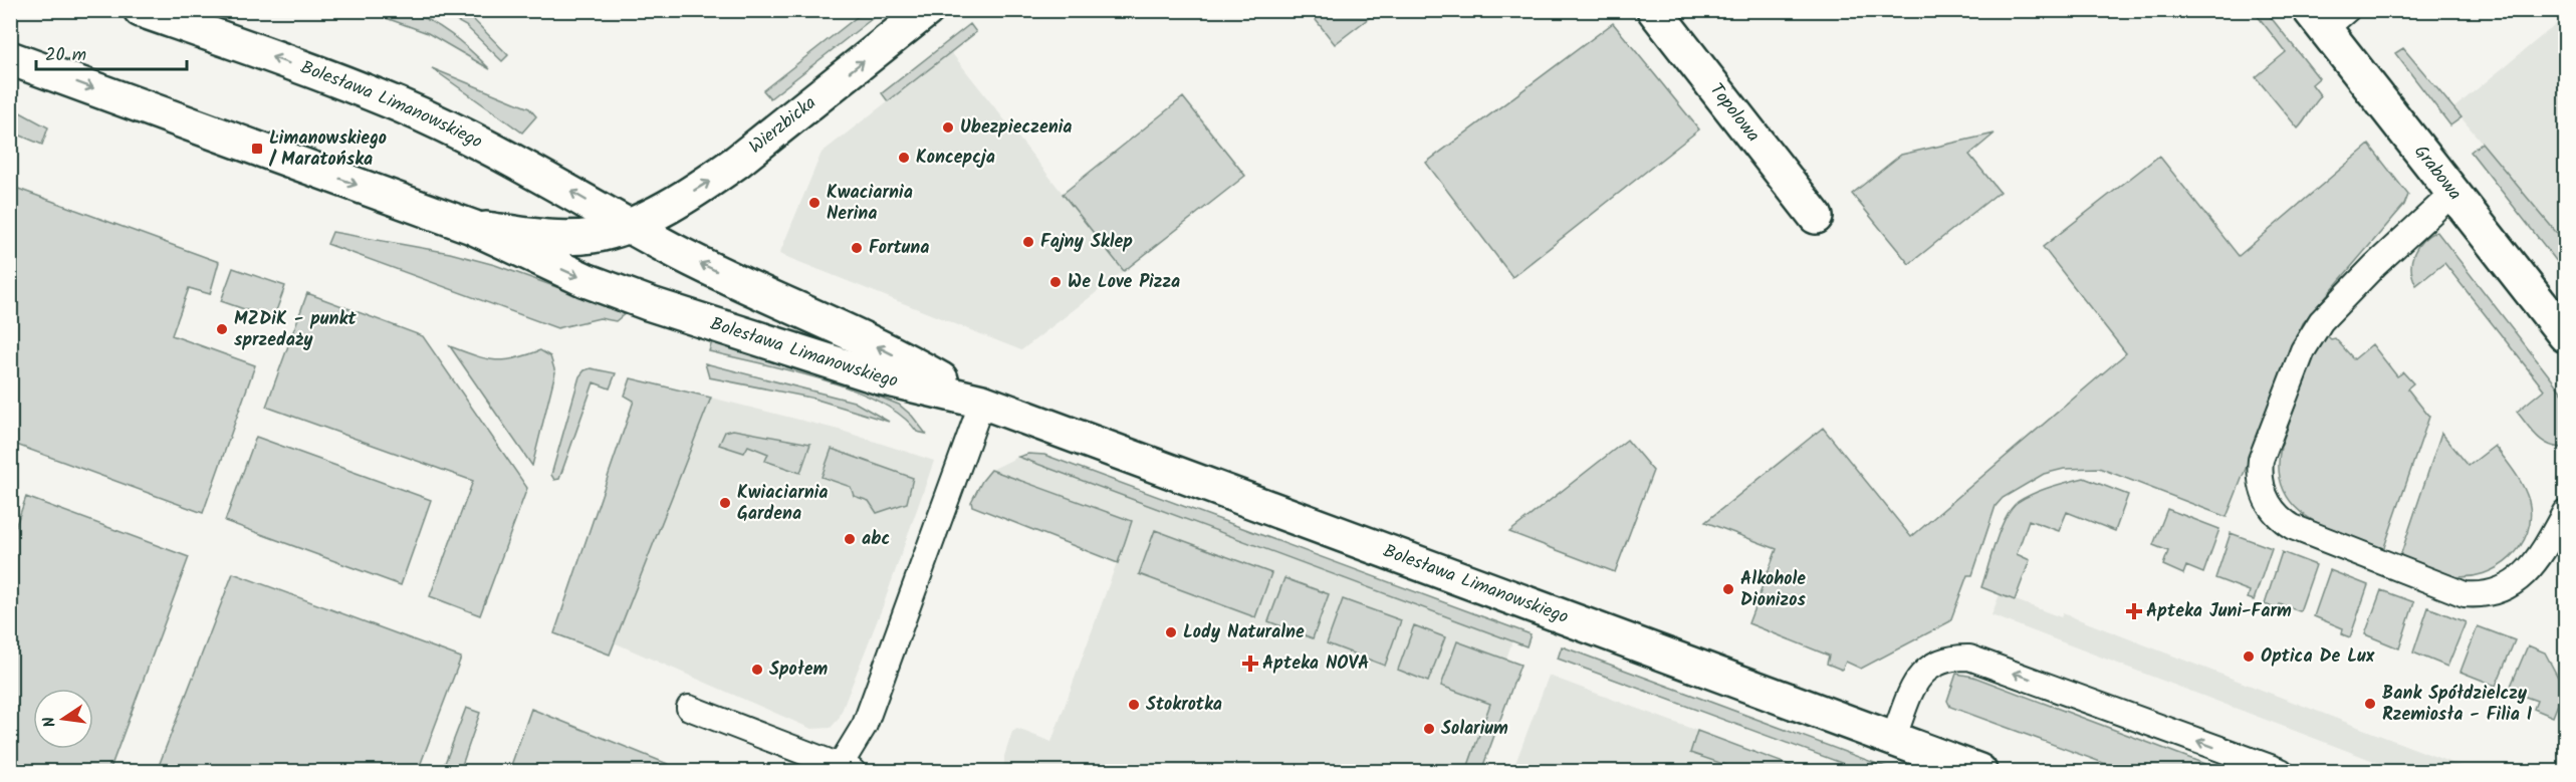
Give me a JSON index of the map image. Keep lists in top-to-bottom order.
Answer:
{
  "streets": {
    "street": [
      "Bolesława Limanowskiego",
      "Topolowa",
      "Wierzbicka",
      "Grabowa"
    ]
  },
  "crossings": [
    ["Bolesława Limanowskiego", "Wierzbicka"]
  ],
  "one_way": ["Wierzbicka"],
  "places": {
    "other": [
      "Ubezpieczenia",
      "Koncepcja",
      "Kwaciarnia Nerina",
      "Fajny Sklep",
      "Fortuna",
      "We Love Pizza",
      "MZDiK - punkt sprzedaży",
      "Kwiaciarnia Gardena",
      "abc",
      "Alkohole Dionizos",
      "Lody Naturalne",
      "Optica De Lux",
      "Społem",
      "Bank Spółdzielczy Rzemiosła - Filia I",
      "Stokrotka",
      "Solarium"
    ],
    "transit": ["Limanowskiego / Maratońska"],
    "health": ["Apteka Juni-Farm", "Apteka NOVA"]
  },
  "scale_bar": "20 m",
  "north": "left"
}
